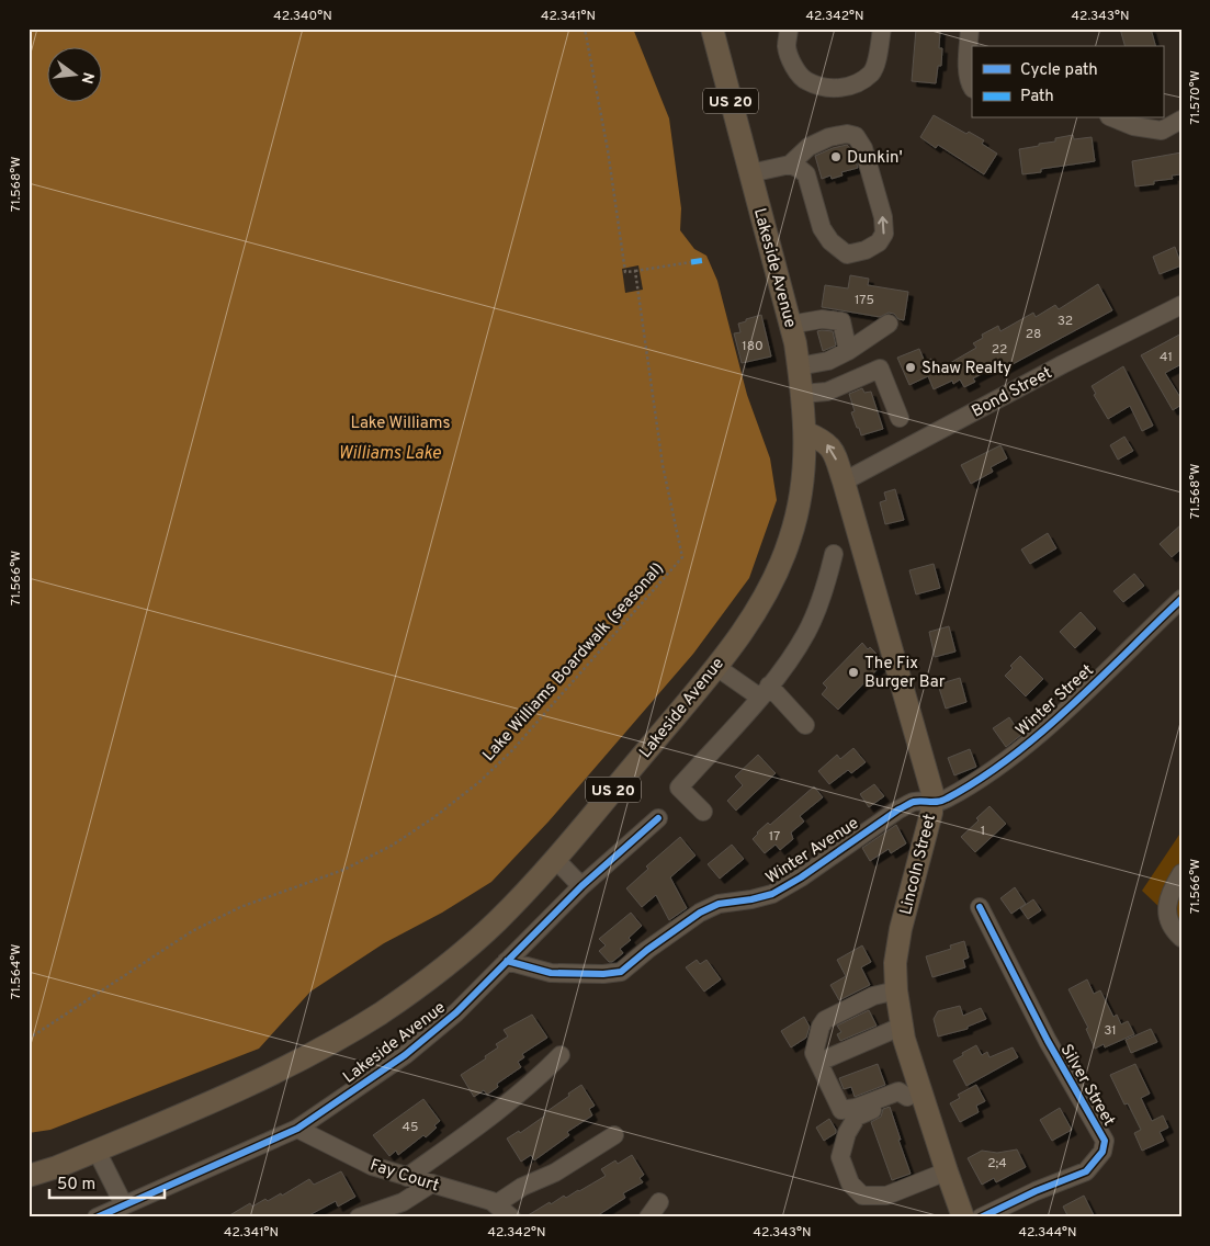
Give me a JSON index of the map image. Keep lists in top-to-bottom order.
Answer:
{
  "streets": {
    "main road": ["US 20", "Lakeside Avenue", "Lincoln Street"],
    "street": [
      "Bond Street",
      "Winter Street",
      "Winter Avenue",
      "Silver Street",
      "Fay Court"
    ],
    "path": ["Lake Williams Boardwalk (seasonal)"]
  },
  "crossings": [
    ["Lakeside Avenue", "Winter Avenue"],
    ["Lakeside Avenue", "Lincoln Street"],
    ["Lakeside Avenue", "Fay Court"],
    ["Bond Street", "Lincoln Street"],
    ["Winter Street", "Winter Avenue"],
    ["Winter Street", "Lincoln Street"],
    ["Winter Avenue", "Lincoln Street"]
  ],
  "water": ["Williams Lake"],
  "parks": ["Lake Williams"],
  "places": ["Dunkin'", "Shaw Realty", "The Fix Burger Bar"],
  "house_numbers": [
    "175",
    "32",
    "28",
    "180",
    "22",
    "41",
    "1",
    "17",
    "31",
    "45",
    "2;4"
  ],
  "legend": ["Cycle path", "Path"],
  "scale_bar": "50 m",
  "north": "right",
  "coordinates": [
    "42.340°N",
    "42.341°N",
    "42.342°N",
    "42.343°N",
    "71.570°W",
    "71.568°W",
    "71.566°W",
    "71.564°W",
    "42.344°N"
  ]
}
